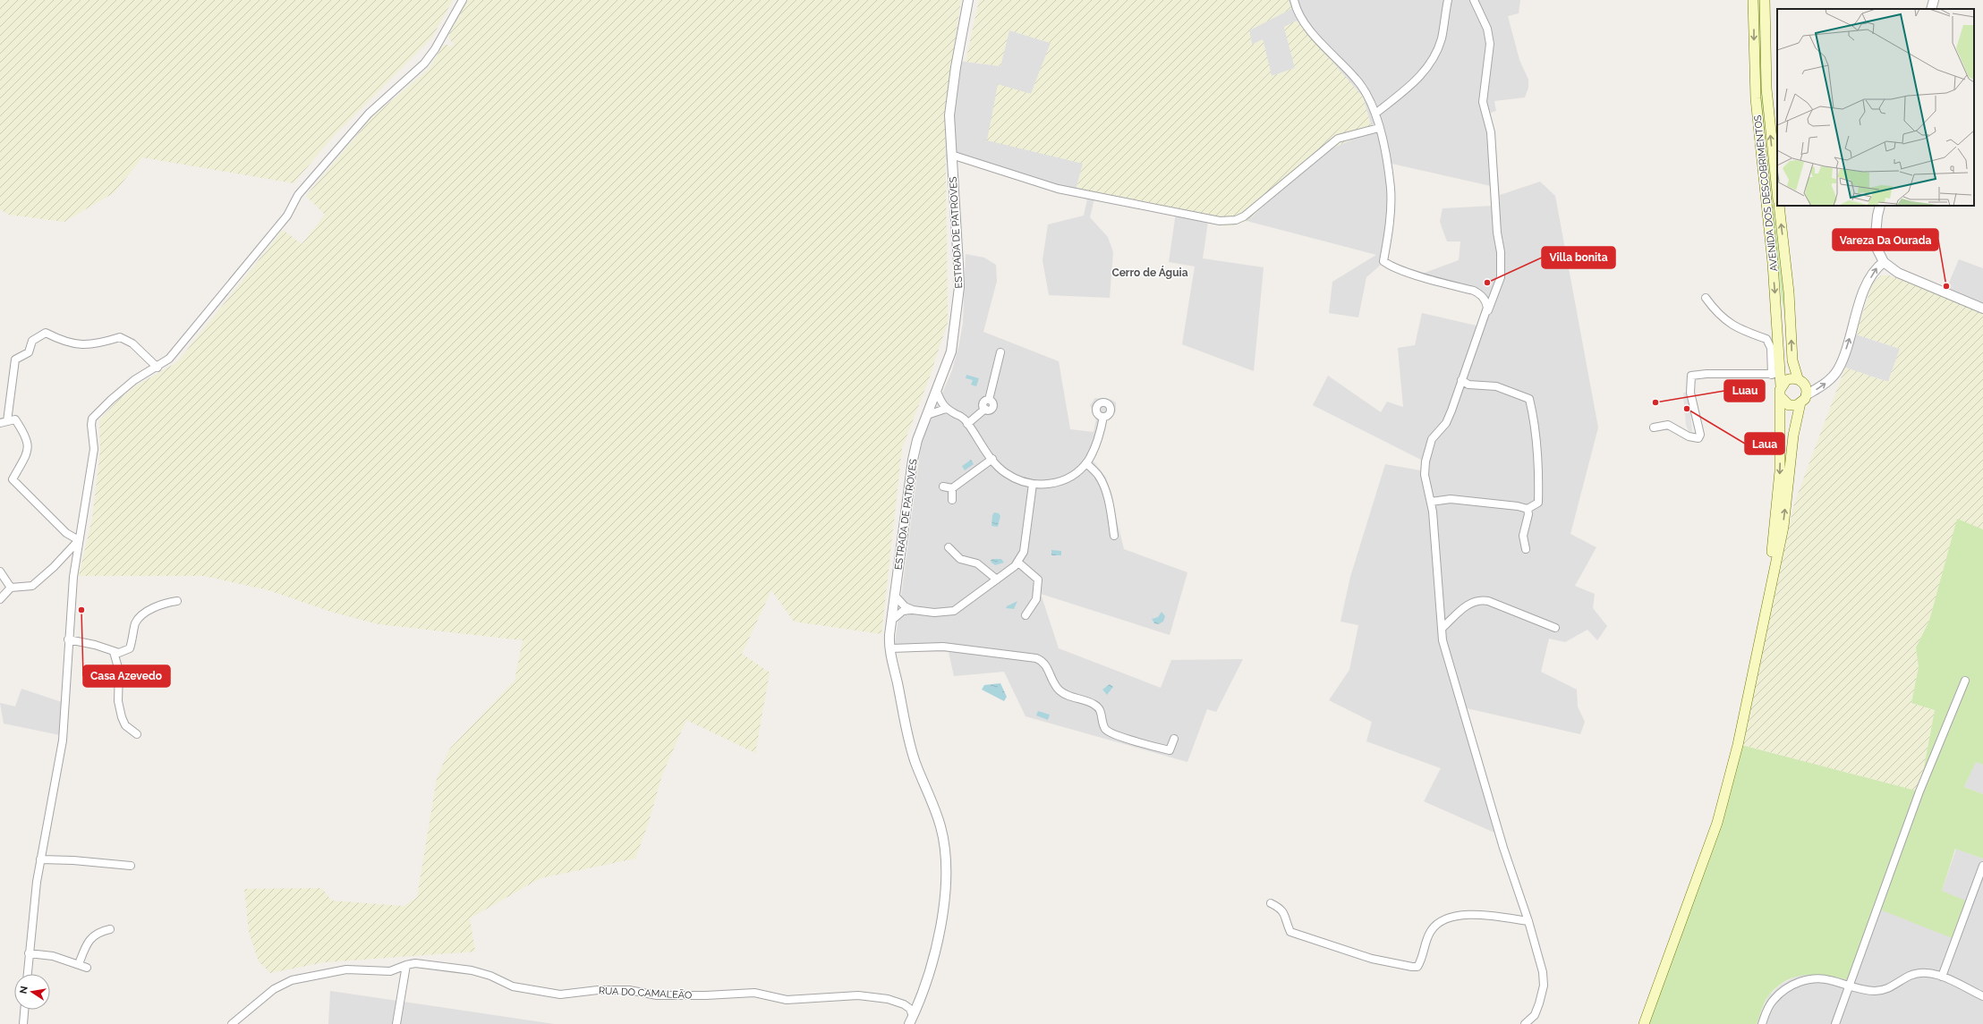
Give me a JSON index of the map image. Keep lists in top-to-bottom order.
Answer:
{
  "streets": {
    "main road": ["AVENIDA DOS DESCOBRIMENTOS"],
    "street": ["ESTRADA DE PATROVES", "RUA DO CAMALEÃO"]
  },
  "districts": ["Cerro de Águia"],
  "places": [
    "Villa bonita",
    "Vareza Da Ourada",
    "Luau",
    "Laua",
    "Casa Azevedo"
  ],
  "north": "left"
}
